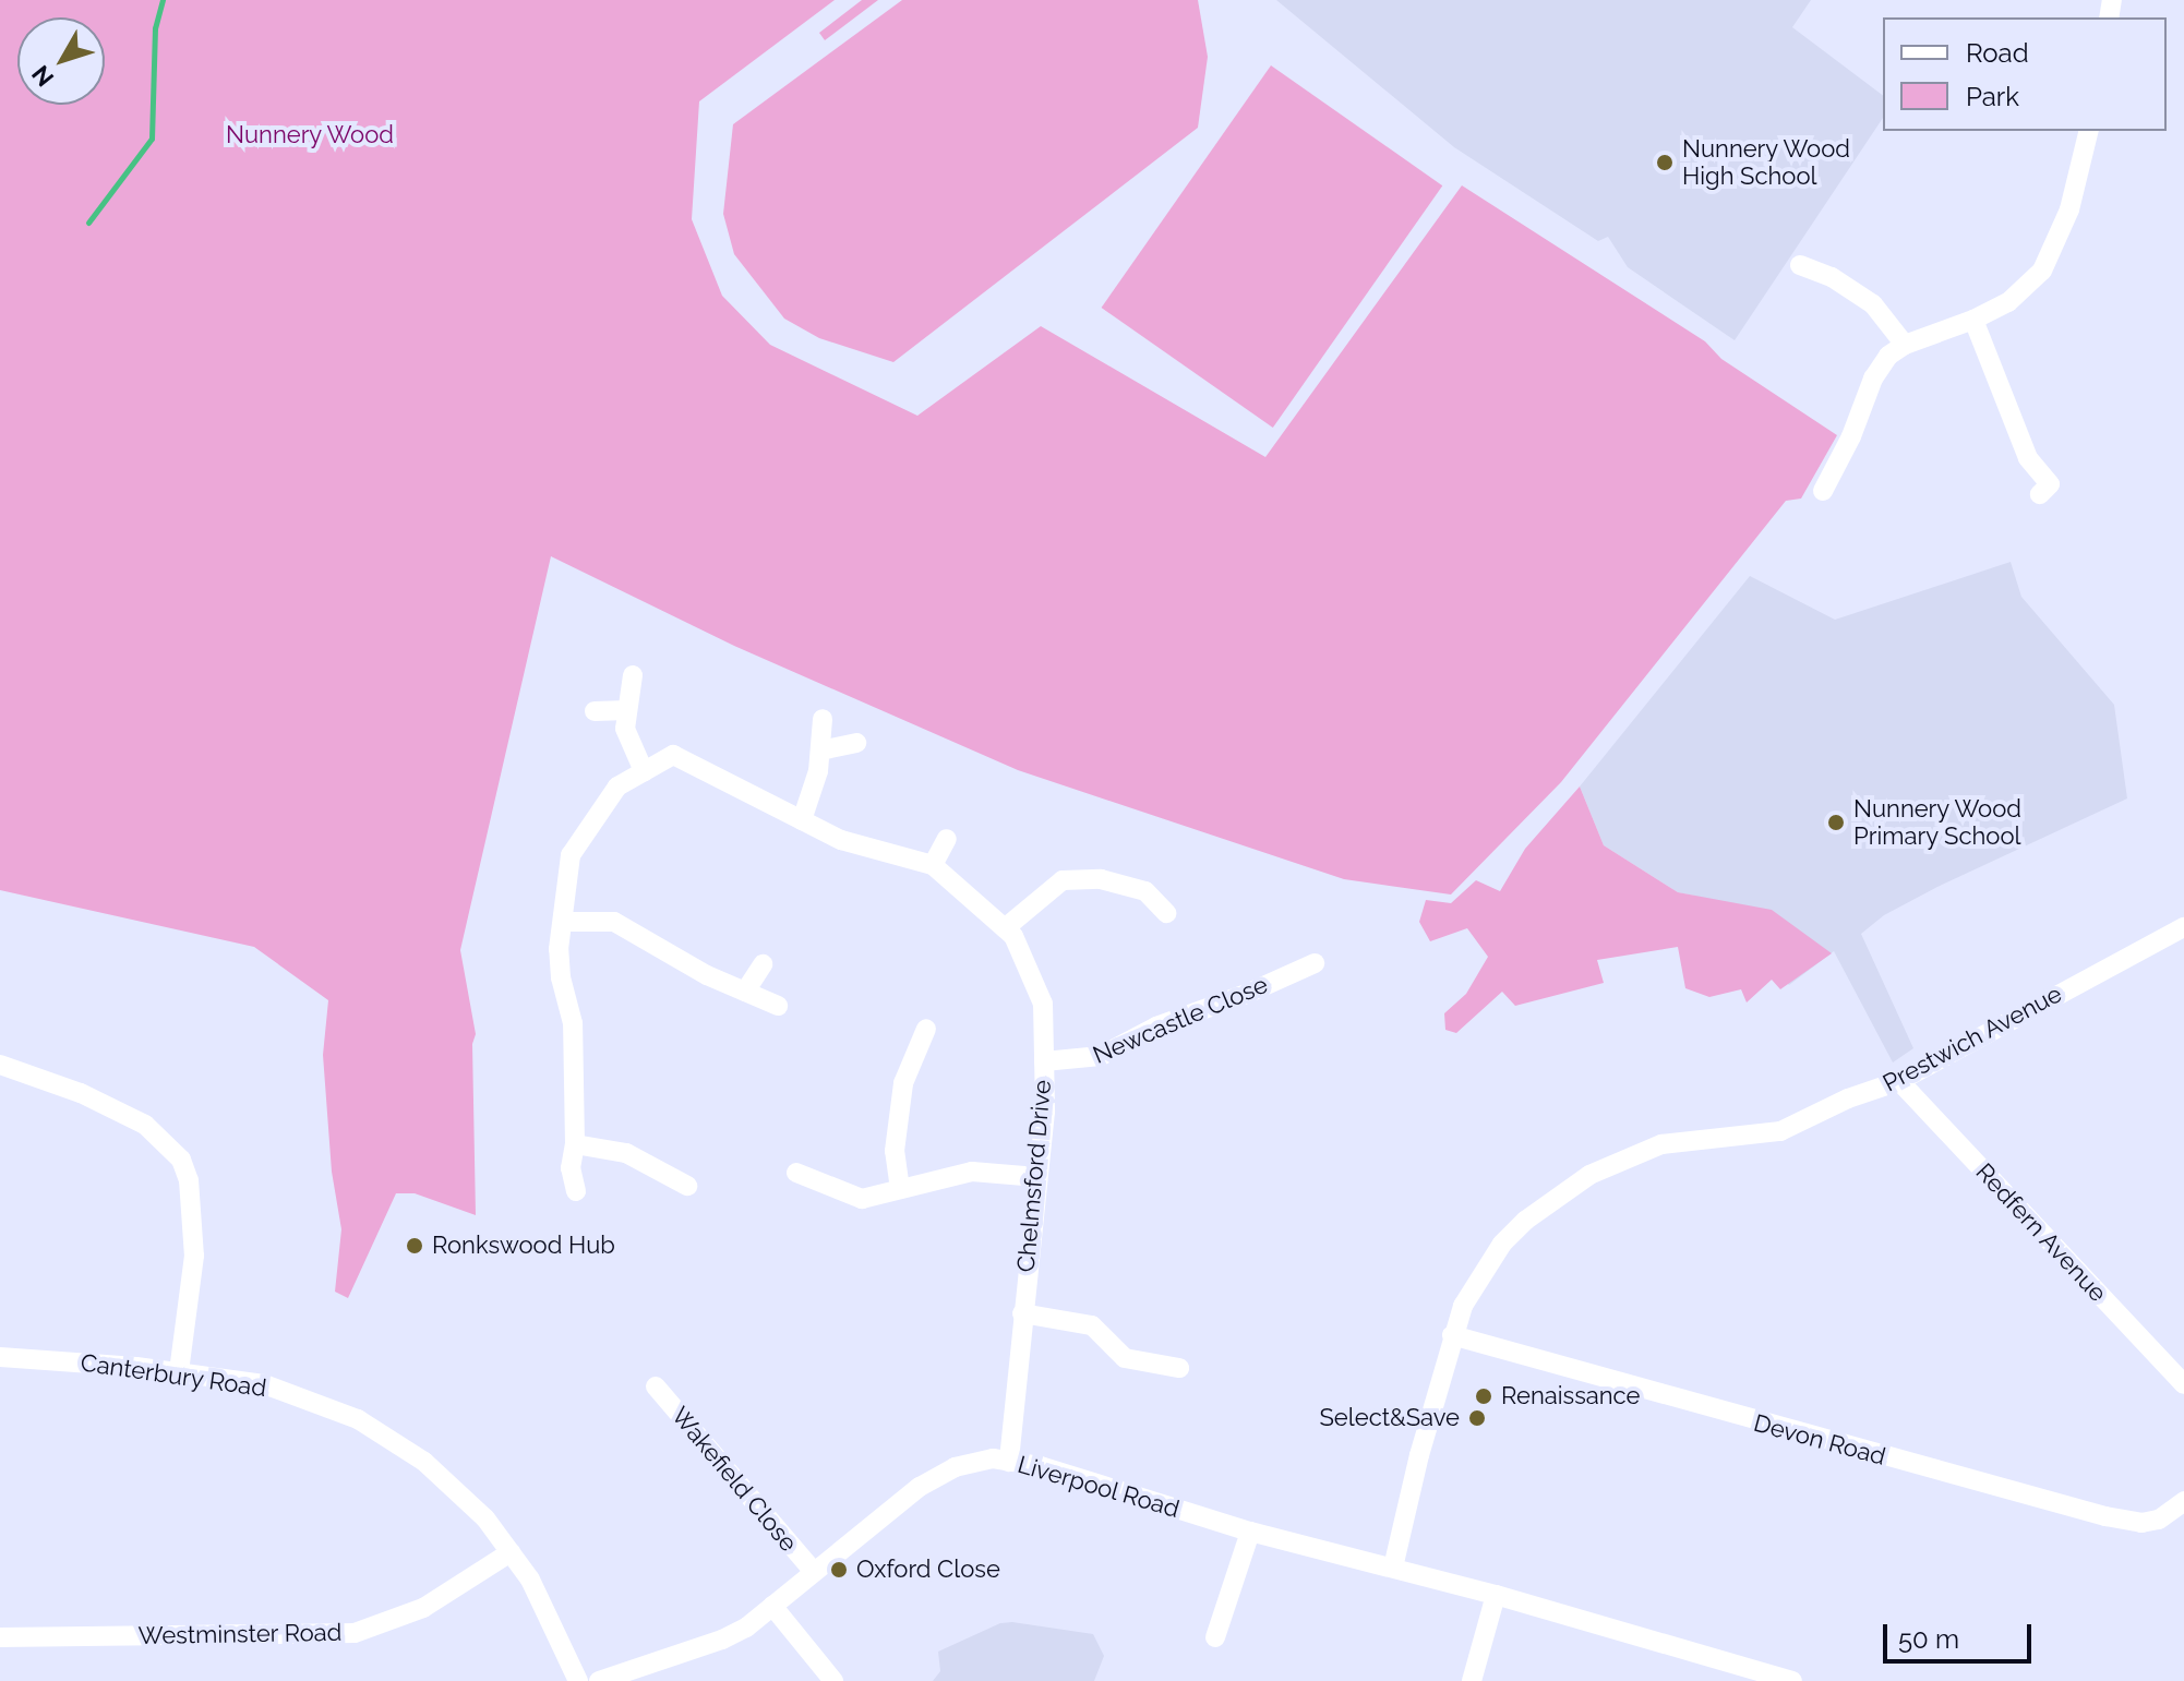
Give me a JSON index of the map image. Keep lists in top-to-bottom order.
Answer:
{
  "streets": {
    "street": [
      "Newcastle Close",
      "Prestwich Avenue",
      "Chelmsford Drive",
      "Redfern Avenue",
      "Canterbury Road",
      "Devon Road",
      "Wakefield Close",
      "Liverpool Road",
      "Westminster Road"
    ]
  },
  "crossings": [
    ["Newcastle Close", "Chelmsford Drive"],
    ["Prestwich Avenue", "Redfern Avenue"],
    ["Prestwich Avenue", "Devon Road"],
    ["Prestwich Avenue", "Liverpool Road"],
    ["Chelmsford Drive", "Liverpool Road"],
    ["Canterbury Road", "Westminster Road"],
    ["Wakefield Close", "Liverpool Road"]
  ],
  "parks": ["Nunnery Wood"],
  "places": [
    "Nunnery Wood High School",
    "Nunnery Wood Primary School",
    "Ronkswood Hub",
    "Renaissance",
    "Select&Save",
    "Oxford Close"
  ],
  "legend": ["Road", "Park"],
  "scale_bar": "50 m",
  "north": "bottom left"
}
